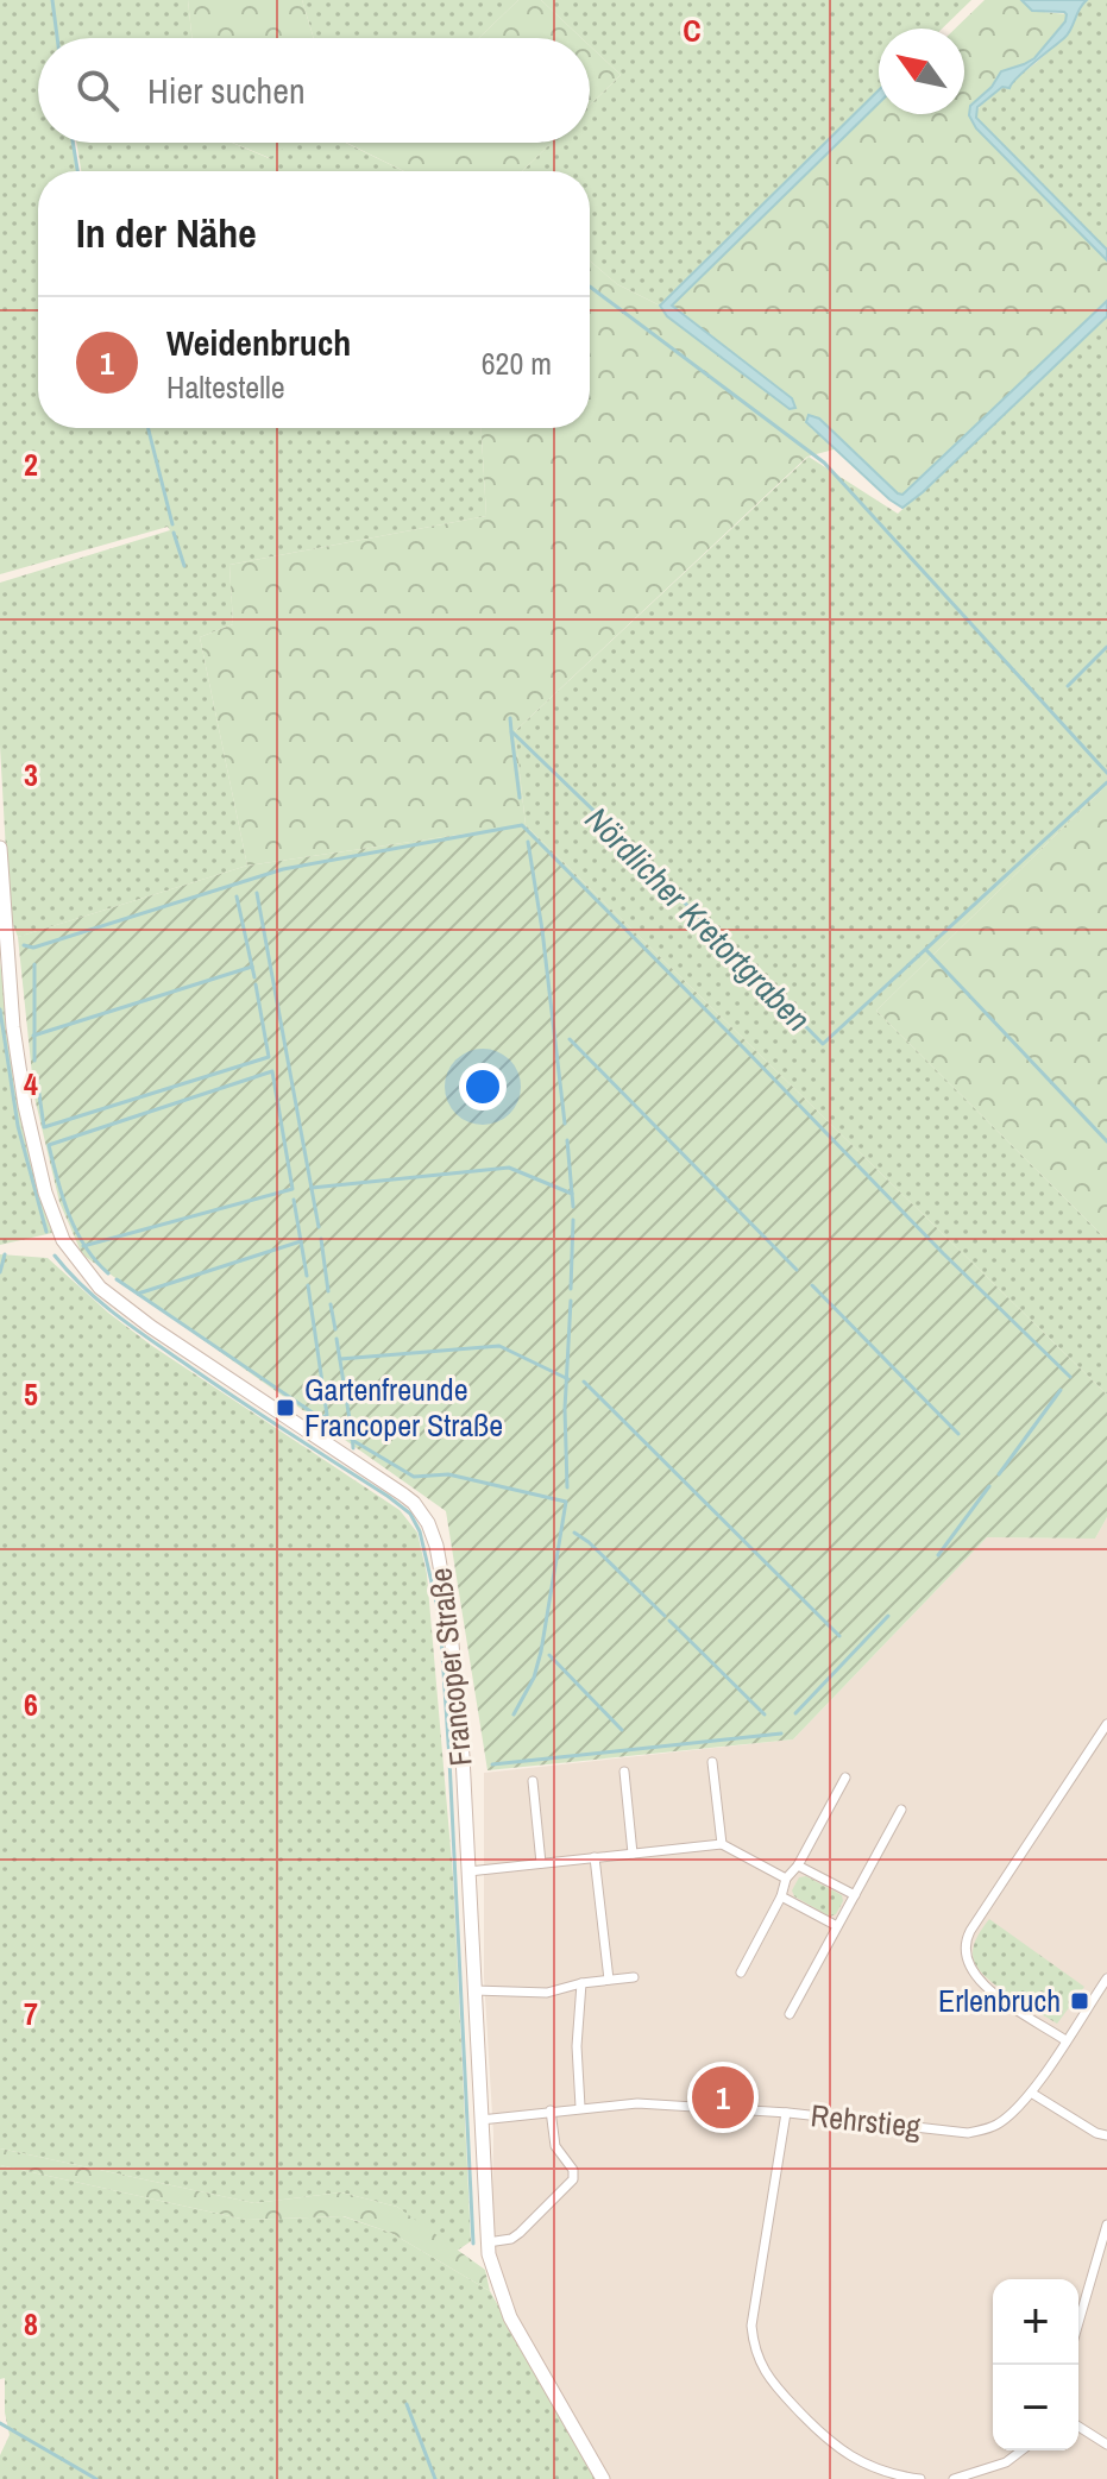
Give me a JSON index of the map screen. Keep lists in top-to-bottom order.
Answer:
{
  "streets": {
    "main road": ["Francoper Straße"],
    "street": ["Rehrstieg"]
  },
  "crossings": [
    ["Francoper Straße", "Rehrstieg"]
  ],
  "water": ["Nördlicher Kretortgraben"],
  "places": {
    "transit": ["Gartenfreunde Francoper Straße", "Erlenbruch"]
  },
  "north": "top left",
  "page": {
    "search": "Hier suchen",
    "heading": "In der Nähe",
    "list": [
      {
        "mark": "1",
        "name": "Weidenbruch",
        "note": "Haltestelle",
        "value": "620 m"
      }
    ],
    "pins": "1",
    "map_buttons": ["+", "−"]
  },
  "grid": {
    "columns": ["C"],
    "rows": [
      "2",
      "3",
      "4",
      "5",
      "6",
      "7",
      "8"
    ]
  }
}
